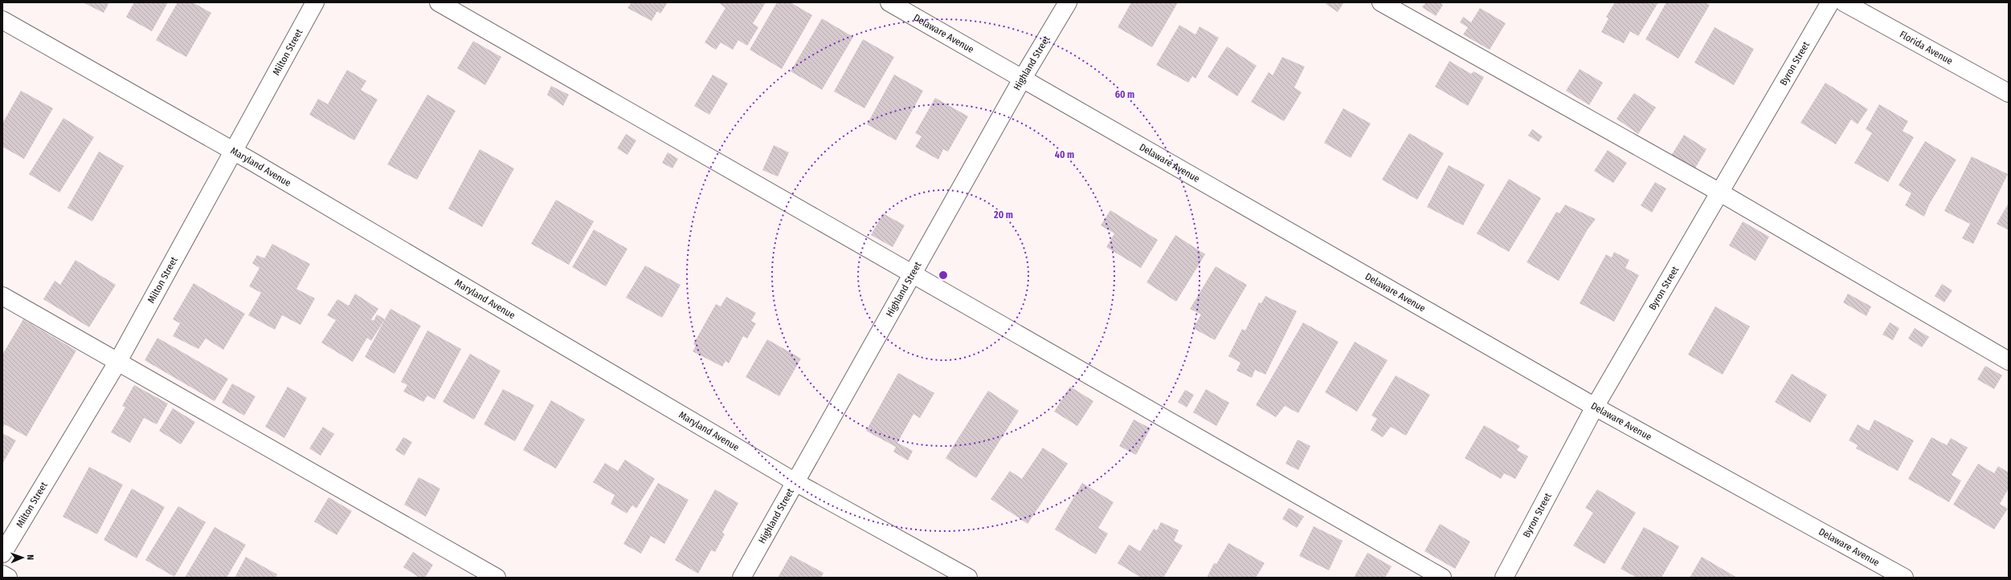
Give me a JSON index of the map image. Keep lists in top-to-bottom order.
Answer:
{
  "streets": {
    "street": [
      "Delaware Avenue",
      "Florida Avenue",
      "Milton Street",
      "Highland Street",
      "Byron Street",
      "Maryland Avenue"
    ]
  },
  "crossings": [
    ["Delaware Avenue", "Highland Street"],
    ["Delaware Avenue", "Byron Street"],
    ["Milton Street", "Maryland Avenue"],
    ["Highland Street", "Maryland Avenue"]
  ],
  "north": "right",
  "rings": ["60 m", "40 m", "20 m"]
}
